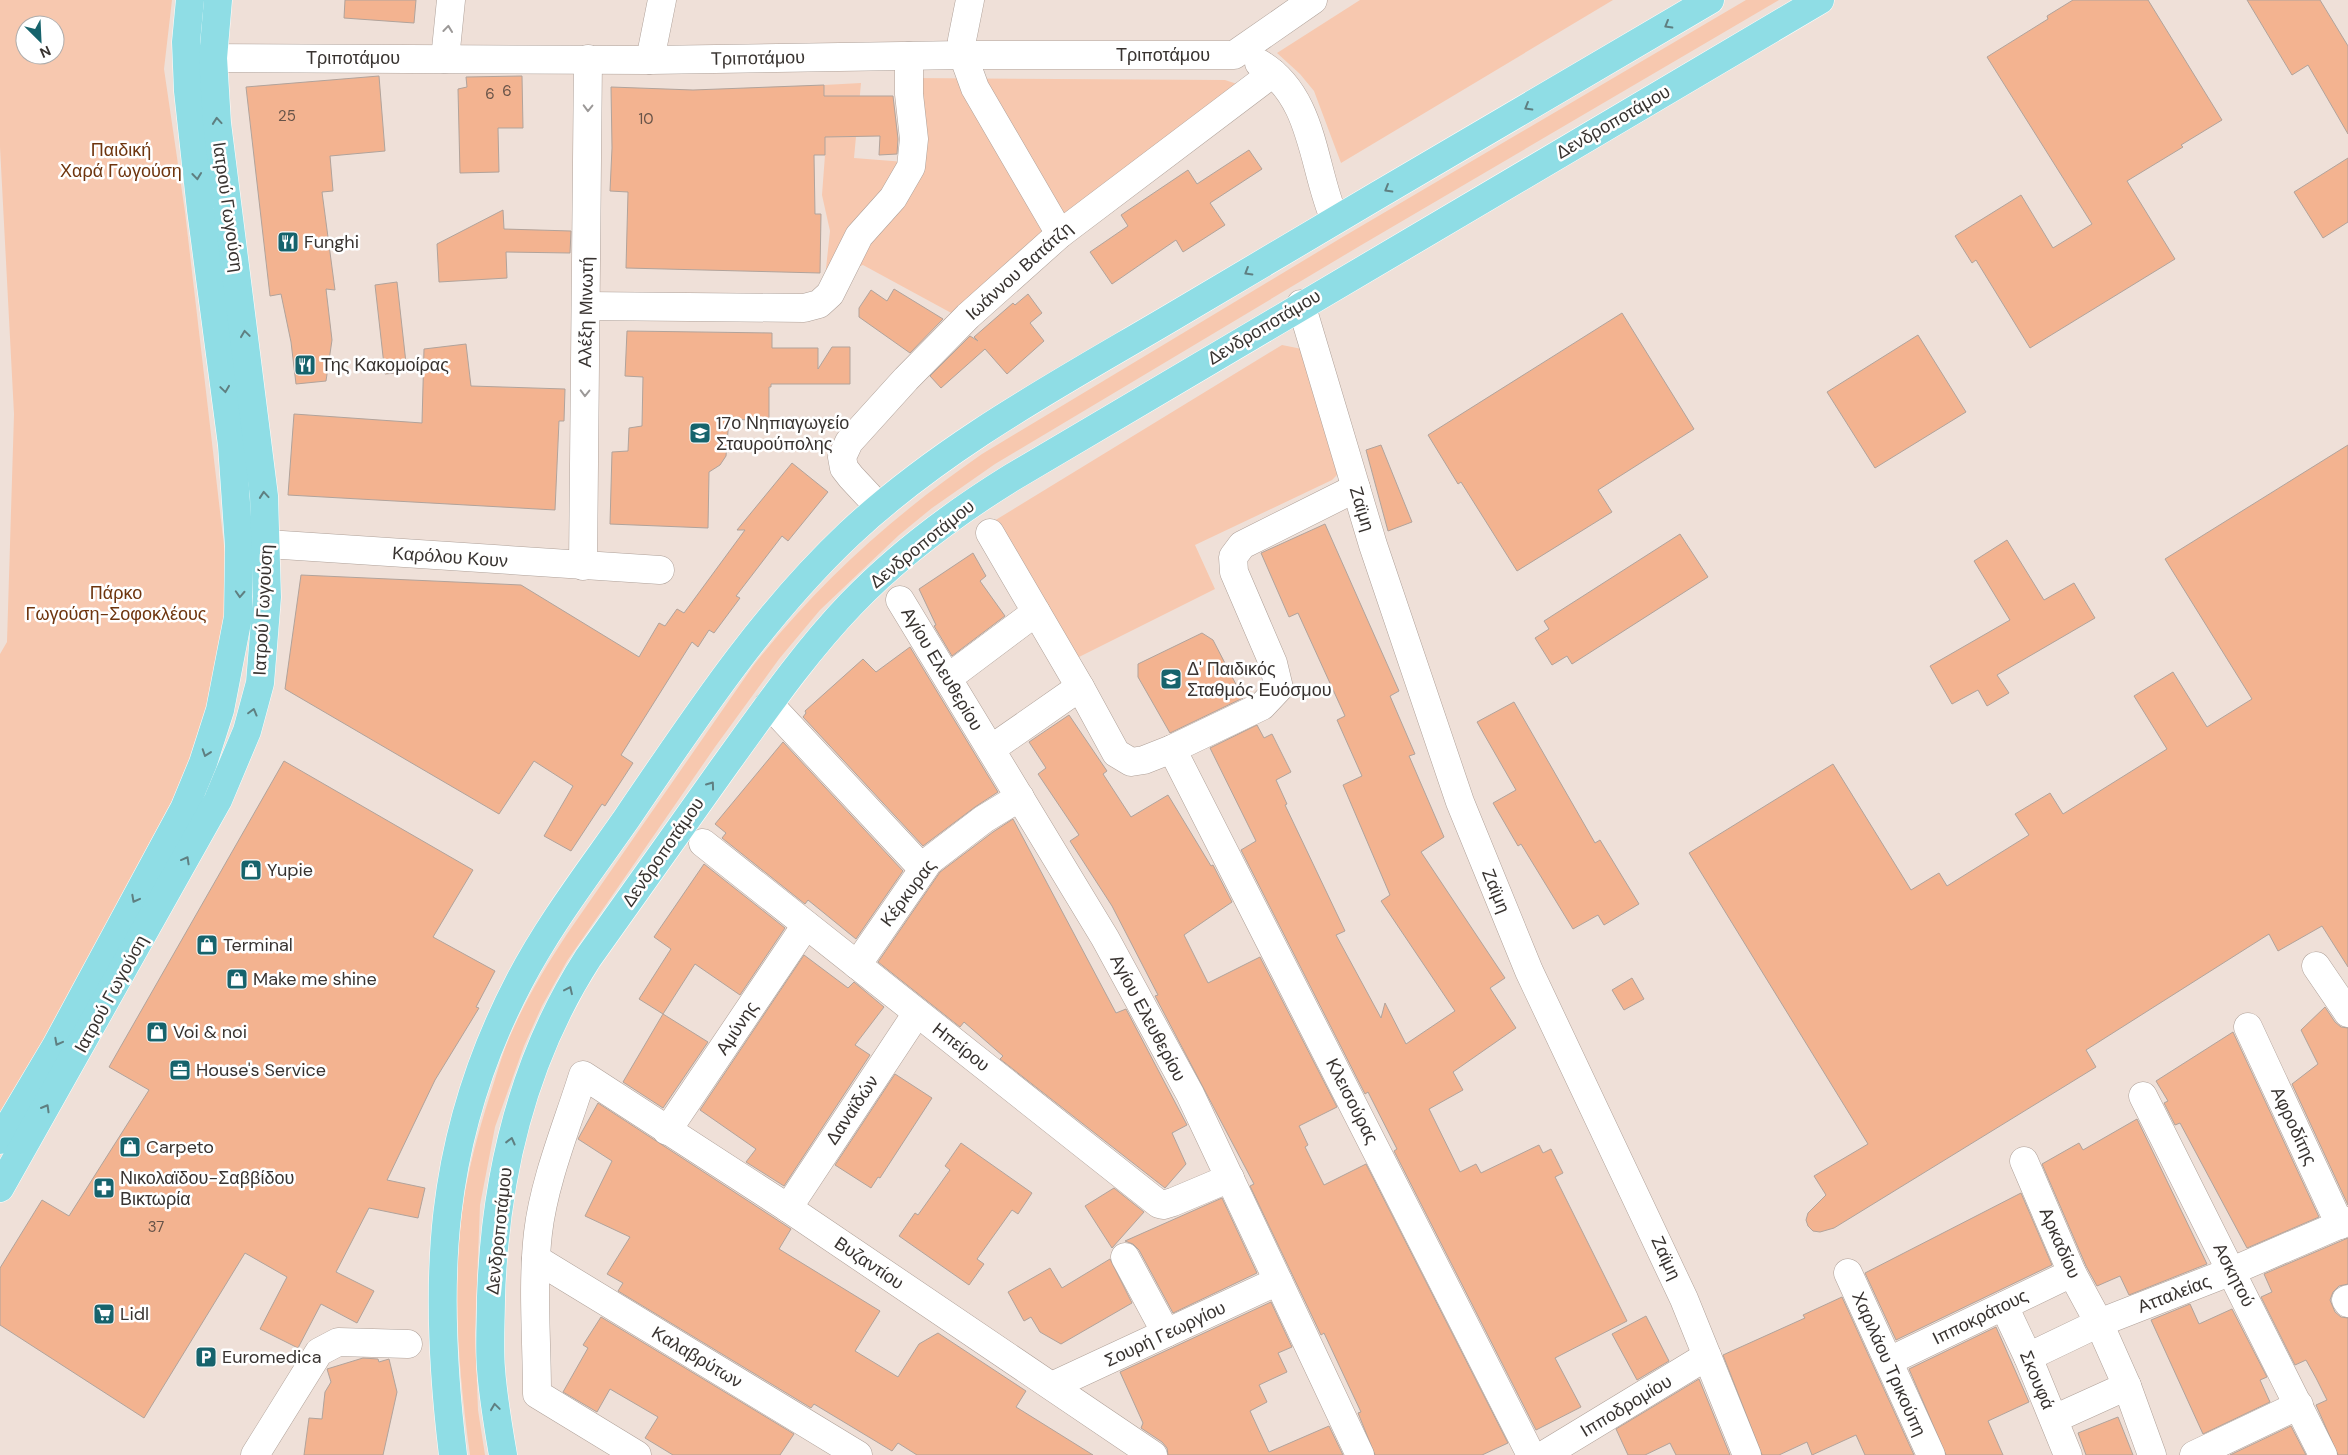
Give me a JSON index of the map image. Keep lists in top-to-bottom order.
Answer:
{
  "streets": {
    "main road": ["Δενδροποτάμου", "Ιατρού Γωγούση"],
    "street": [
      "Τριποτάμου",
      "Ιωάννου Βατάτζη",
      "Αλέξη Μινωτή",
      "Ζαϊμη",
      "Καρόλου Κουν",
      "Αγίου Ελευθερίου",
      "Κέρκυρας",
      "Αμύνης",
      "Ηπείρου",
      "Κλεισούρας",
      "Δαναϊδών",
      "Αφροδίτης",
      "Αρκαδίου",
      "Βυζαντίου",
      "Ασκητού",
      "Ατταλείας",
      "Ιπποκράτους",
      "Σουρή Γεωργίου",
      "Καλαβρύτων",
      "Χαριλάου Τρικούπη",
      "Σκουφά",
      "Ιπποδρομίου"
    ]
  },
  "crossings": [
    ["Τριποτάμου", "Ιατρού Γωγούση"],
    ["Τριποτάμου", "Αλέξη Μινωτή"],
    ["Δενδροποτάμου", "Ζαϊμη"],
    ["Ιατρού Γωγούση", "Καρόλου Κουν"],
    ["Αλέξη Μινωτή", "Καρόλου Κουν"],
    ["Ζαϊμη", "Ιπποδρομίου"],
    ["Αγίου Ελευθερίου", "Κέρκυρας"],
    ["Αγίου Ελευθερίου", "Ηπείρου"],
    ["Αγίου Ελευθερίου", "Σουρή Γεωργίου"],
    ["Κέρκυρας", "Ηπείρου"],
    ["Αμύνης", "Ηπείρου"],
    ["Αμύνης", "Βυζαντίου"],
    ["Ηπείρου", "Δαναϊδών"],
    ["Δαναϊδών", "Βυζαντίου"],
    ["Αφροδίτης", "Ατταλείας"],
    ["Αρκαδίου", "Ατταλείας"],
    ["Αρκαδίου", "Ιπποκράτους"],
    ["Βυζαντίου", "Σουρή Γεωργίου"],
    ["Βυζαντίου", "Καλαβρύτων"],
    ["Ασκητού", "Ατταλείας"],
    ["Ατταλείας", "Σκουφά"],
    ["Ιπποκράτους", "Χαριλάου Τρικούπη"],
    ["Ιπποκράτους", "Σκουφά"]
  ],
  "one_way": ["Αλέξη Μινωτή"],
  "parks": ["Παιδική Χαρά Γωγούση", "Πάρκο Γωγούση-Σοφοκλέους"],
  "places": {
    "restaurant": ["Funghi", "Της Κακομοίρας"],
    "school or university": ["17ο Νηπιαγωγείο Σταυρούπολης", "Δ' Παιδικός Σταθμός Ευόσμου"],
    "shop": [
      "Yupie",
      "Terminal",
      "Make me shine",
      "Voi & noi",
      "Carpeto"
    ],
    "office": ["House's Service"],
    "pharmacy": ["Νικολαϊδου-Σαββίδου Βικτωρία"],
    "supermarket": ["Lidl"],
    "parking": ["Euromedica"]
  },
  "house_numbers": [
    "6",
    "6",
    "25",
    "10",
    "37"
  ],
  "north": "bottom right"
}
